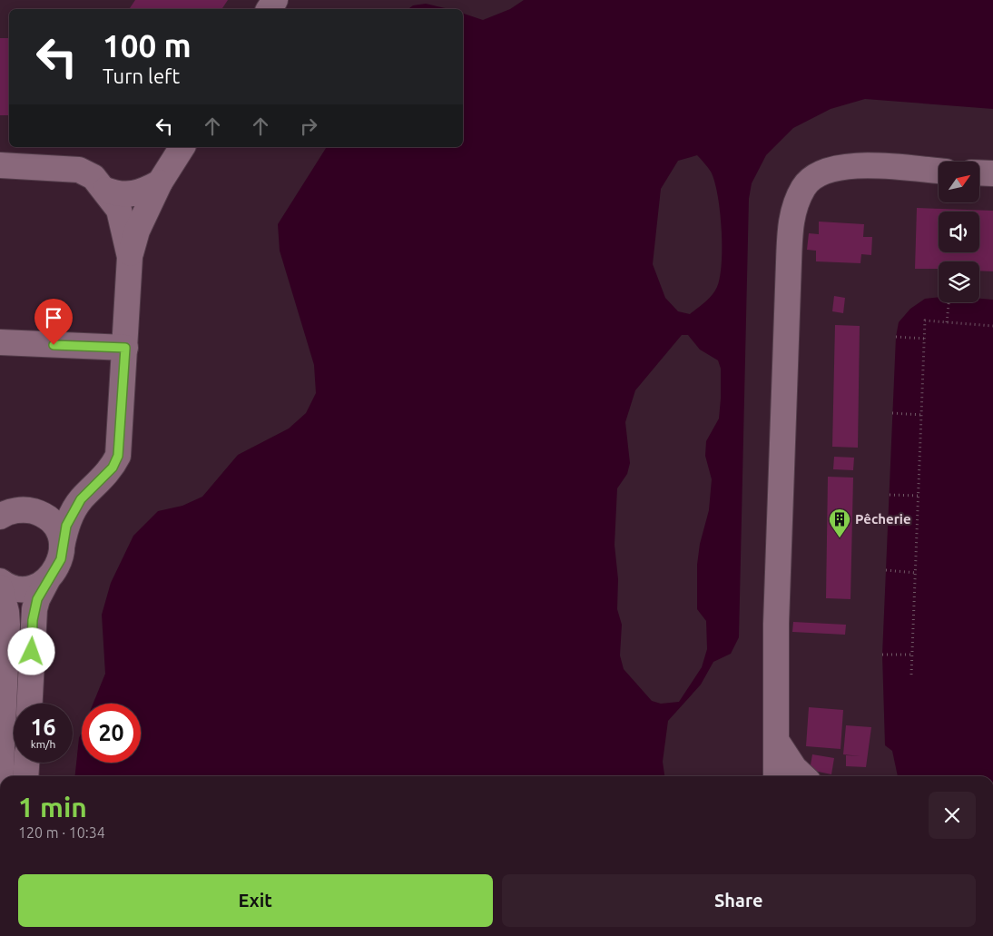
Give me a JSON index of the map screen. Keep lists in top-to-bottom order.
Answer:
{
  "places": {
    "building": ["Pêcherie"]
  },
  "north": "top right",
  "page": {
    "turn": ["100 m", "Turn left"],
    "speed": "16 km/h",
    "limit": "20",
    "heading": ["1 min", "120 m · 10:34"],
    "buttons": ["Exit", "Share"]
  }
}
